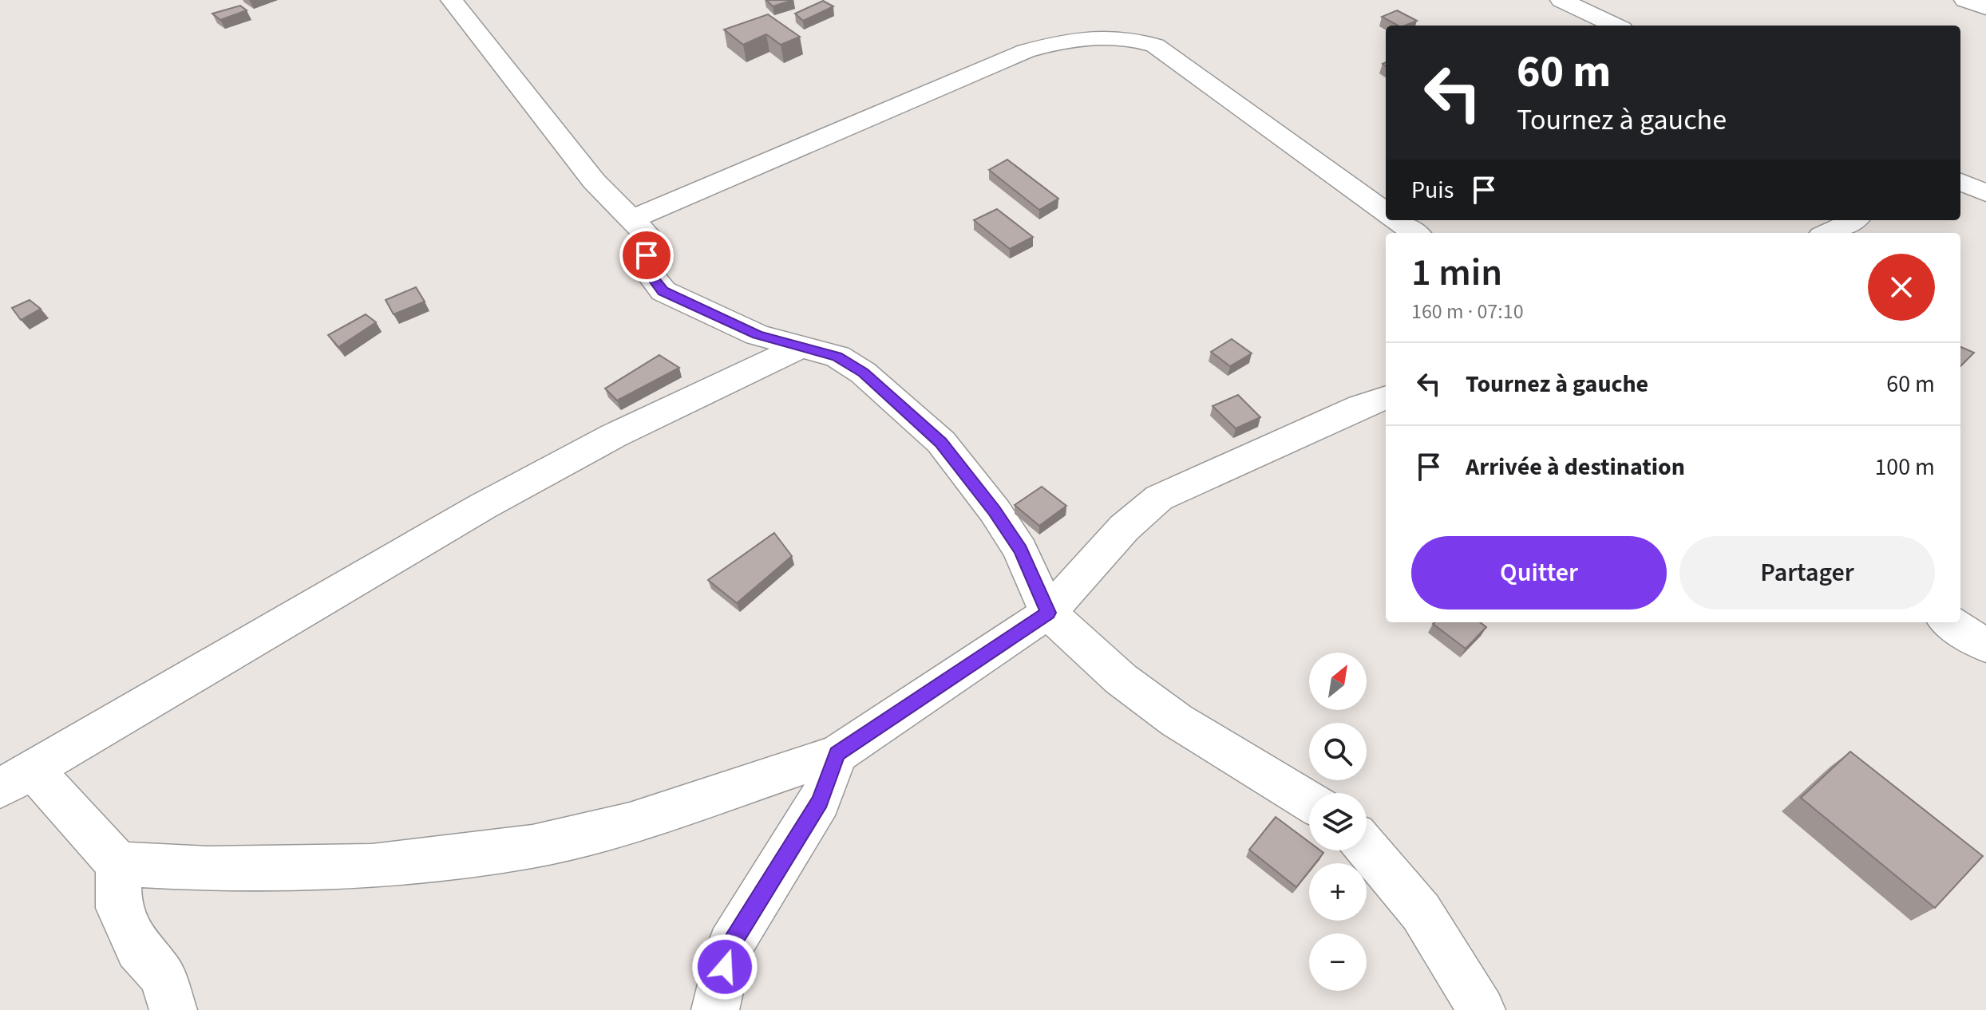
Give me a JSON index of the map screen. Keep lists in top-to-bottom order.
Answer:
{
  "north": "top right",
  "page": {
    "turn": ["60 m", "Tournez à gauche"],
    "then": "Puis",
    "heading": ["1 min", "160 m · 07:10"],
    "list": [
      {
        "name": "Tournez à gauche",
        "value": "60 m"
      },
      {
        "name": "Arrivée à destination",
        "value": "100 m"
      }
    ],
    "buttons": ["Quitter", "Partager"],
    "map_buttons": ["+", "−"]
  }
}
